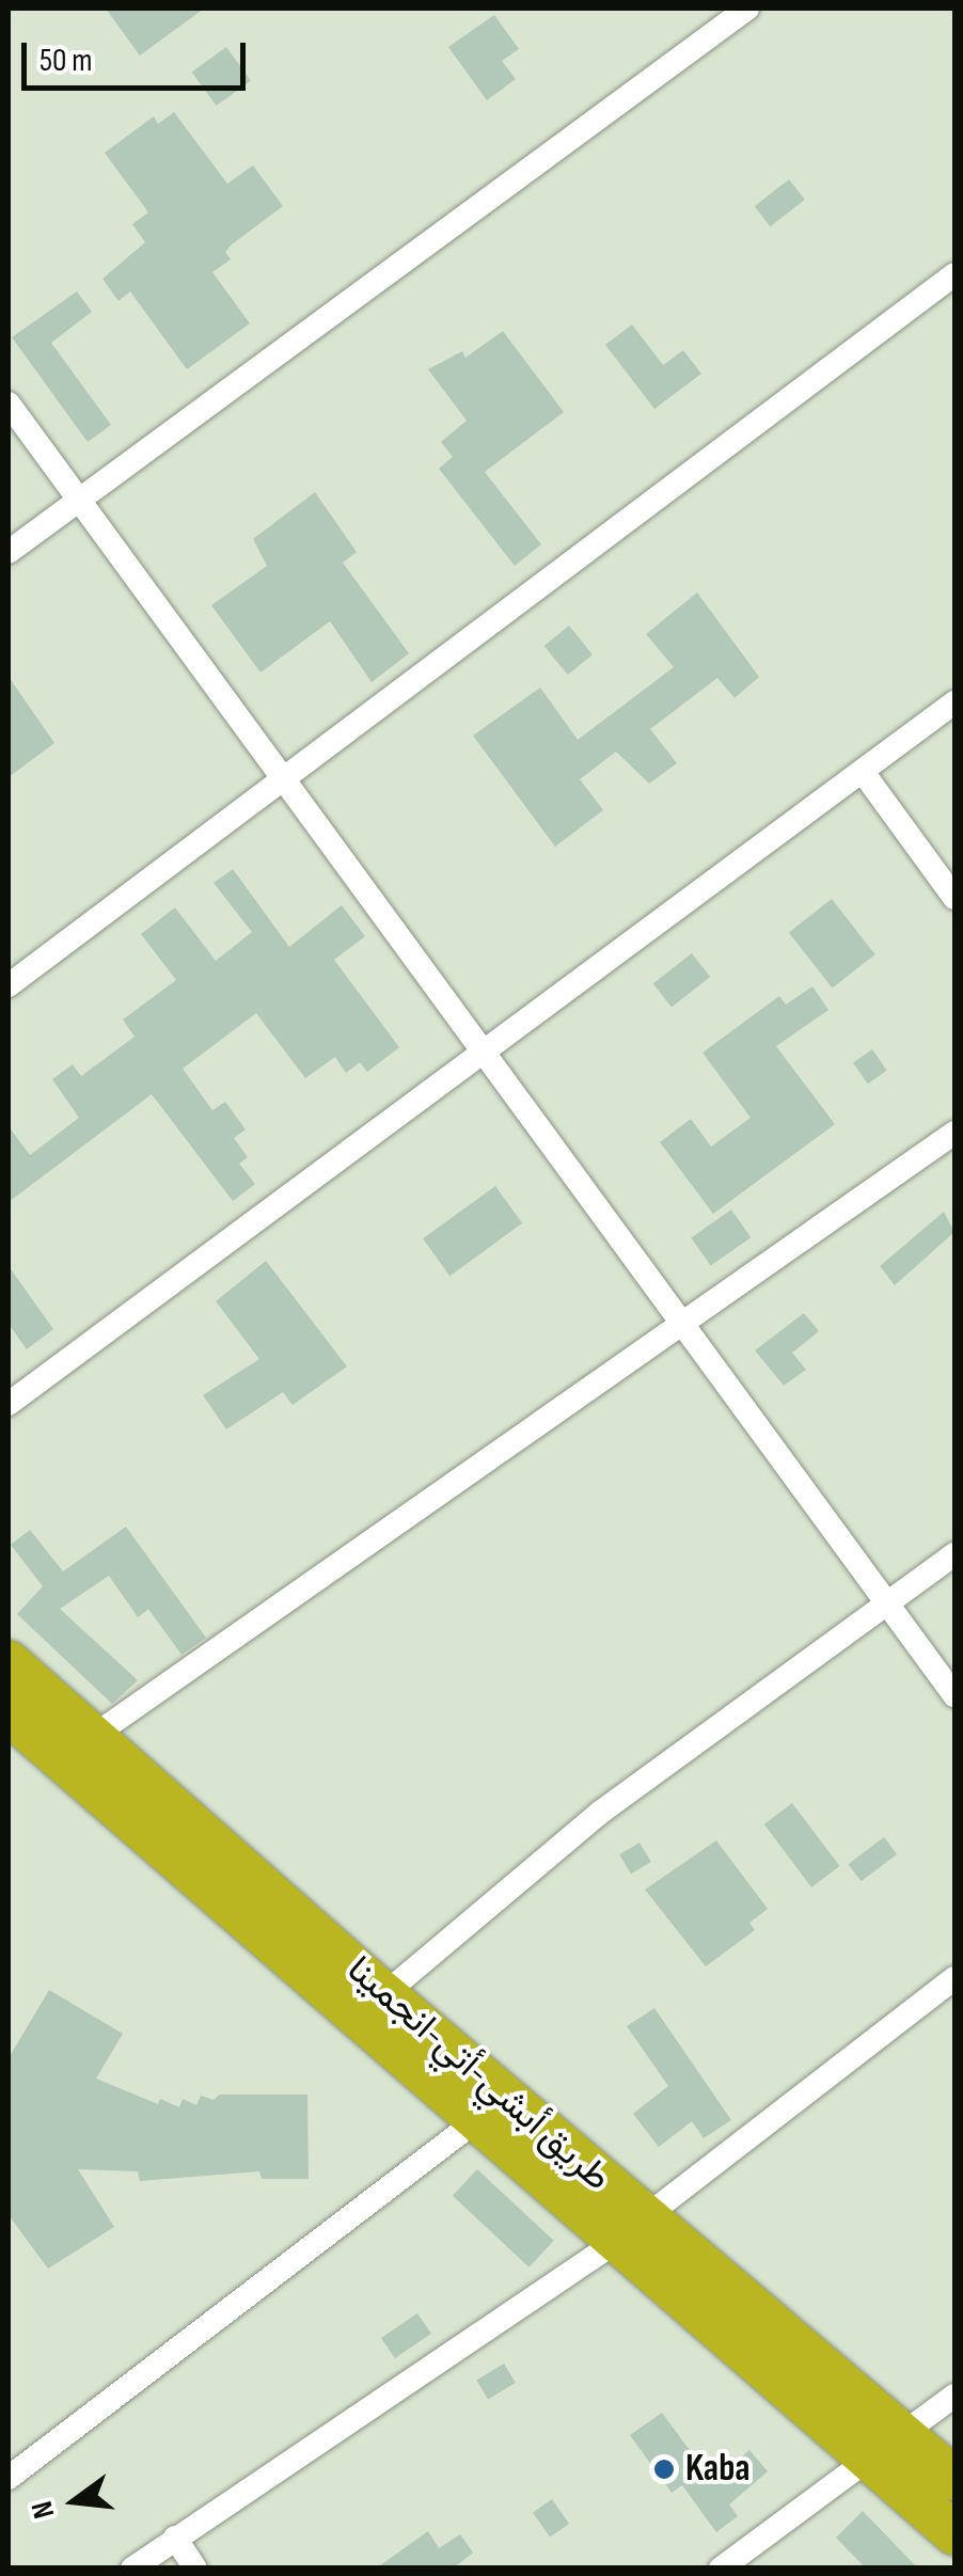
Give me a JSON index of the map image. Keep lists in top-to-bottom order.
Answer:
{
  "streets": {
    "highway": ["طريق أبشي-أتي-انجمينا"]
  },
  "places": ["Kaba"],
  "scale_bar": "50 m",
  "north": "left"
}
